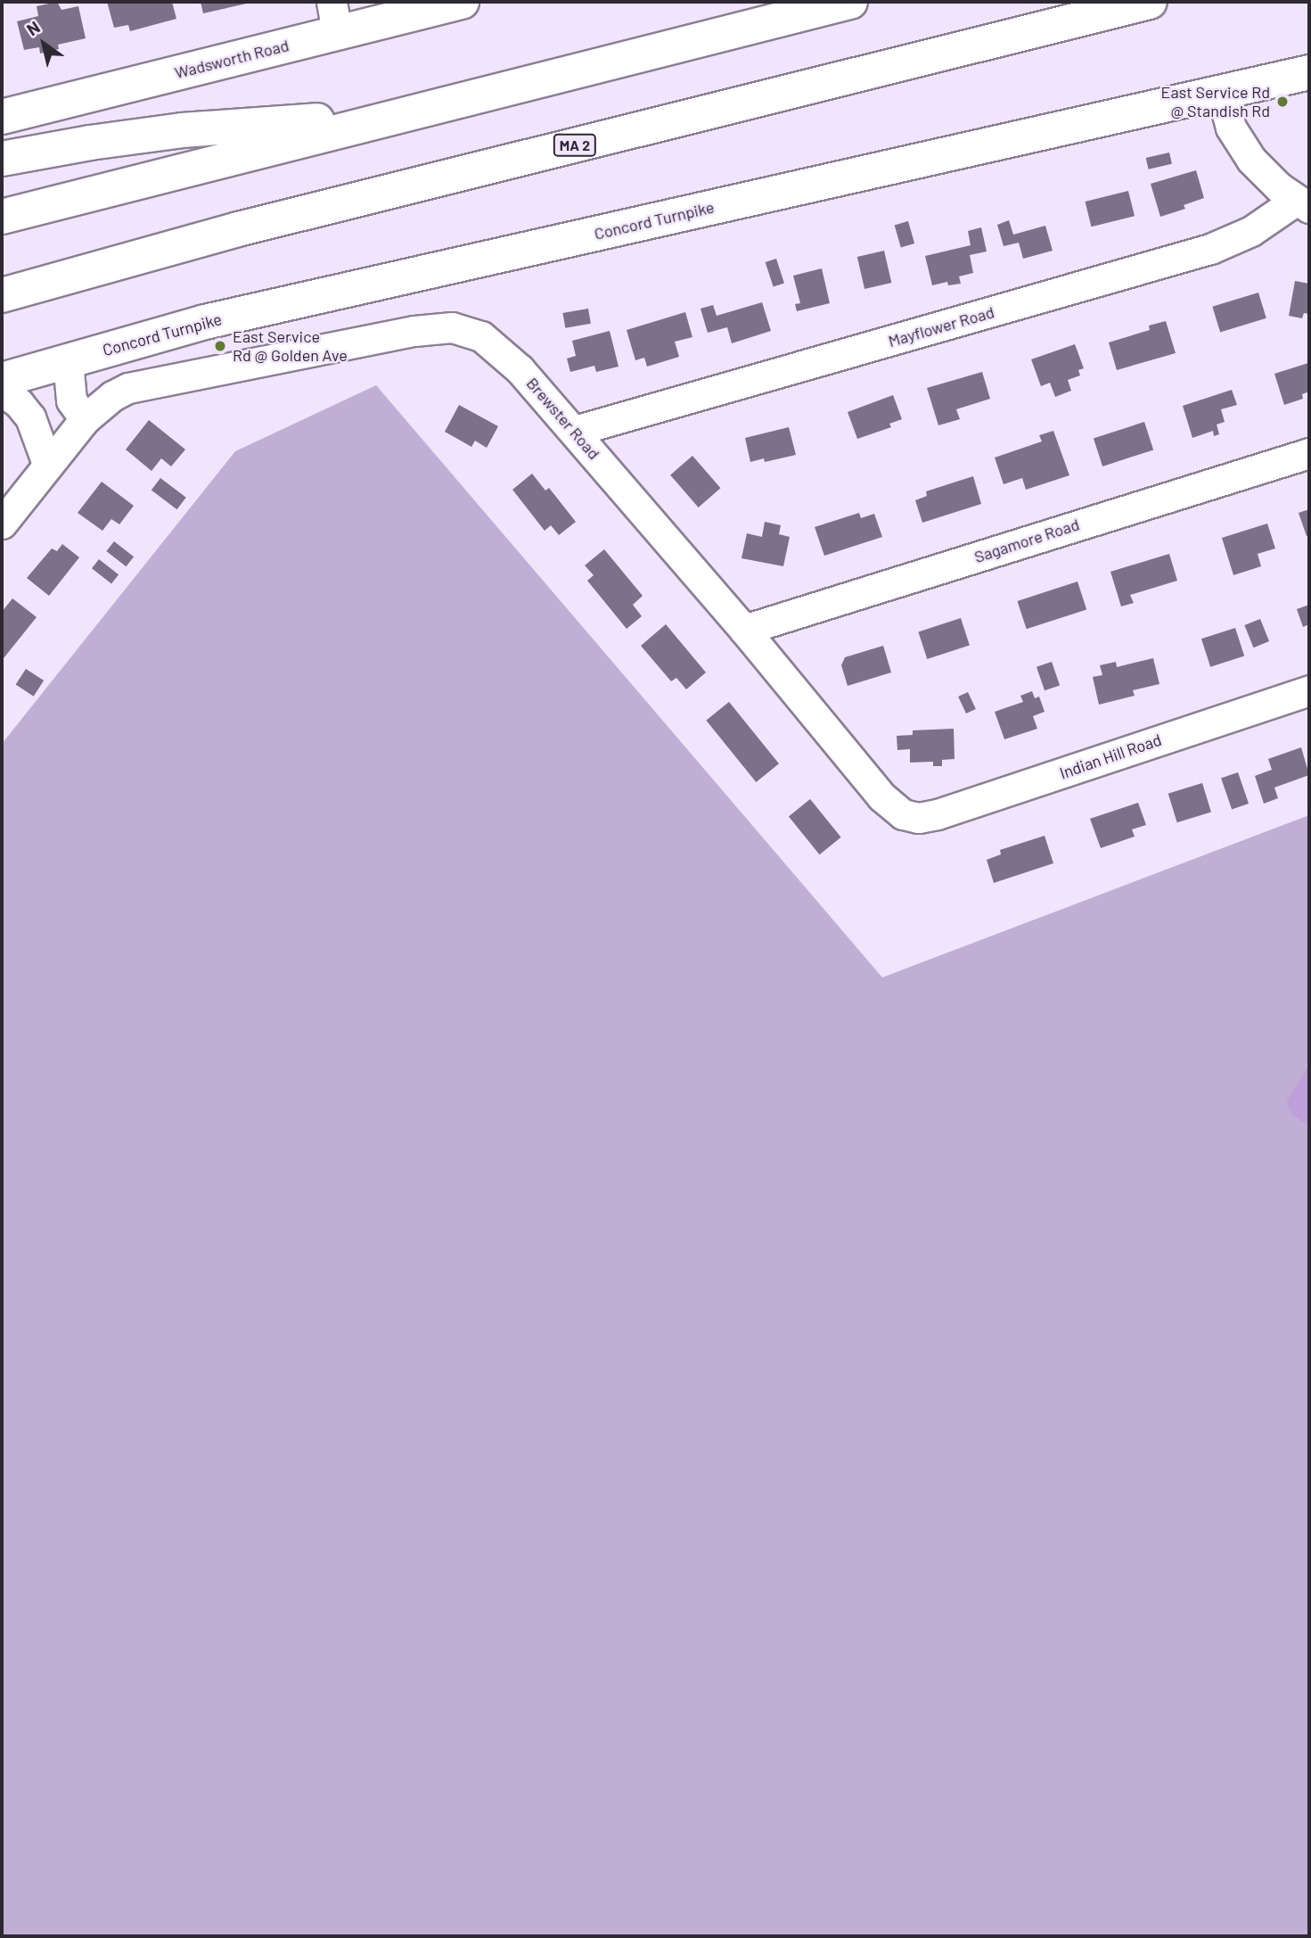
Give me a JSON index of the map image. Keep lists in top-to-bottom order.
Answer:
{
  "streets": {
    "main road": ["Wadsworth Road", "MA 2", "Concord Turnpike"],
    "street": [
      "Mayflower Road",
      "Brewster Road",
      "Sagamore Road",
      "Indian Hill Road"
    ]
  },
  "crossings": [
    ["Mayflower Road", "Brewster Road"],
    ["Brewster Road", "Sagamore Road"],
    ["Brewster Road", "Indian Hill Road"]
  ],
  "places": ["East Service Rd @ Standish Rd", "East Service Rd @ Golden Ave"],
  "north": "top left"
}
